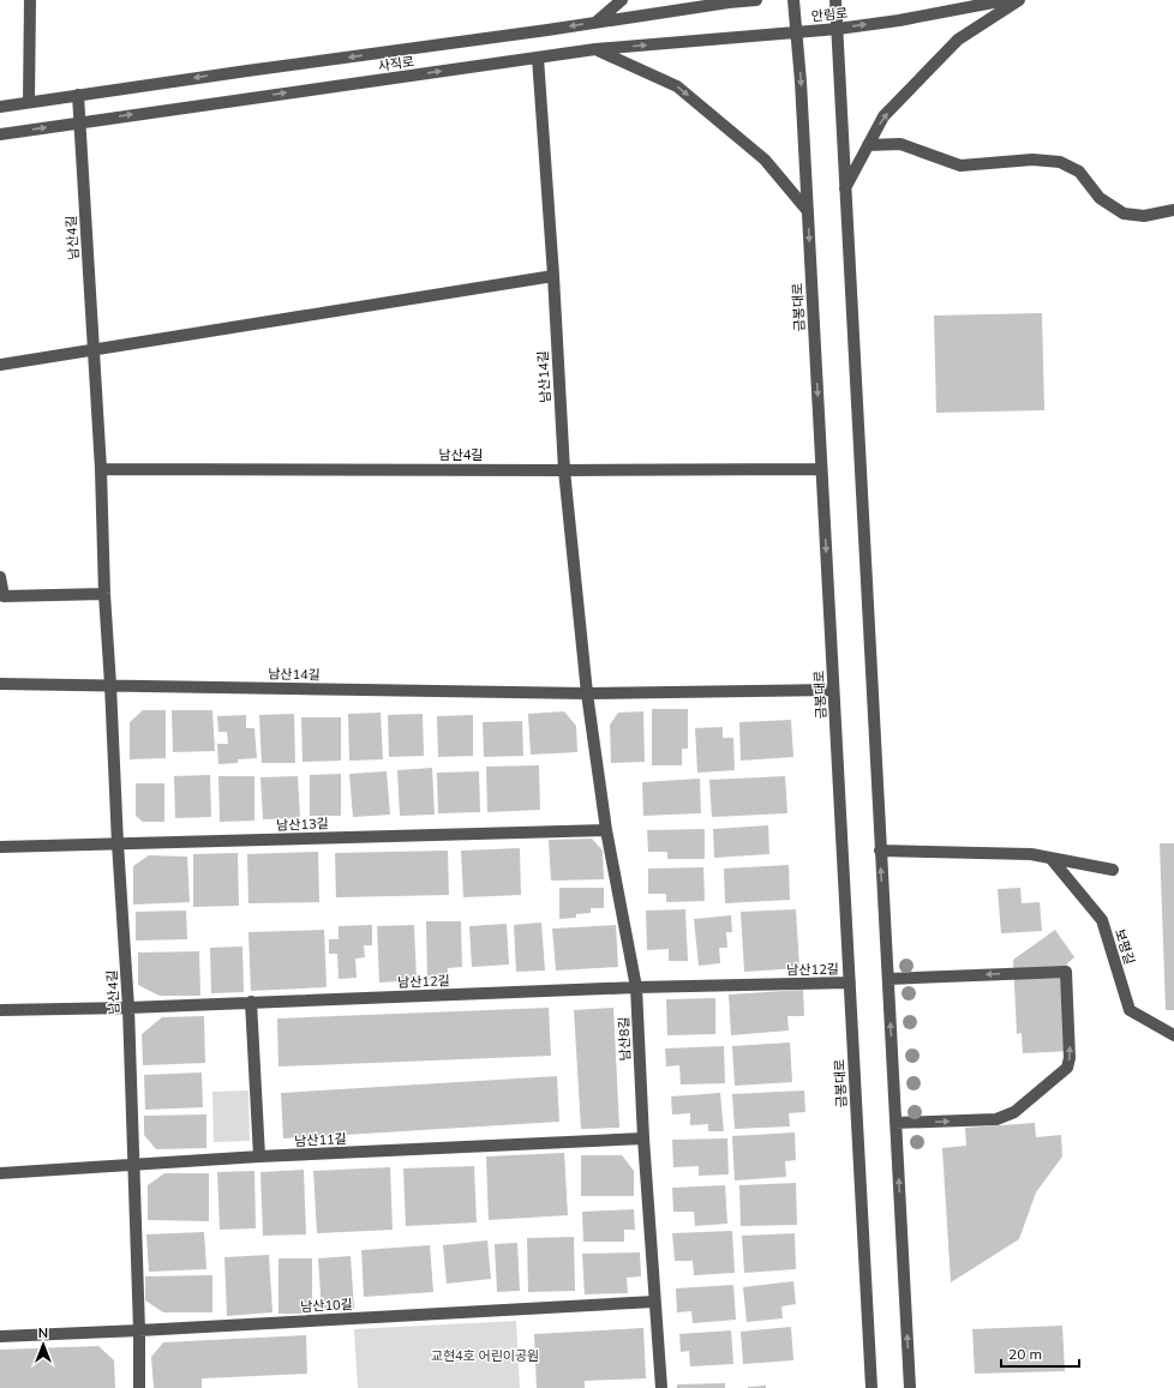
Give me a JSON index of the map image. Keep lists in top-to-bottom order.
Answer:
{
  "streets": {
    "street": [
      "안림로",
      "사직로",
      "남산4길",
      "금봉대로",
      "남산14길",
      "남산13길",
      "보평길",
      "남산12길",
      "남산8길",
      "남산11길",
      "남산10길"
    ]
  },
  "crossings": [
    ["안림로", "사직로"],
    ["안림로", "금봉대로"],
    ["사직로", "남산4길"],
    ["사직로", "금봉대로"],
    ["사직로", "남산14길"],
    ["남산4길", "금봉대로"],
    ["남산4길", "남산14길"],
    ["남산4길", "남산13길"],
    ["남산4길", "남산12길"],
    ["남산4길", "남산11길"],
    ["남산4길", "남산10길"],
    ["금봉대로", "남산14길"],
    ["금봉대로", "남산12길"],
    ["남산14길", "남산8길"],
    ["남산13길", "남산8길"],
    ["남산12길", "남산8길"],
    ["남산8길", "남산11길"],
    ["남산8길", "남산10길"]
  ],
  "one_way": ["안림로"],
  "parks": ["교현4호 어린이공원"],
  "scale_bar": "20 m",
  "north": "top"
}
